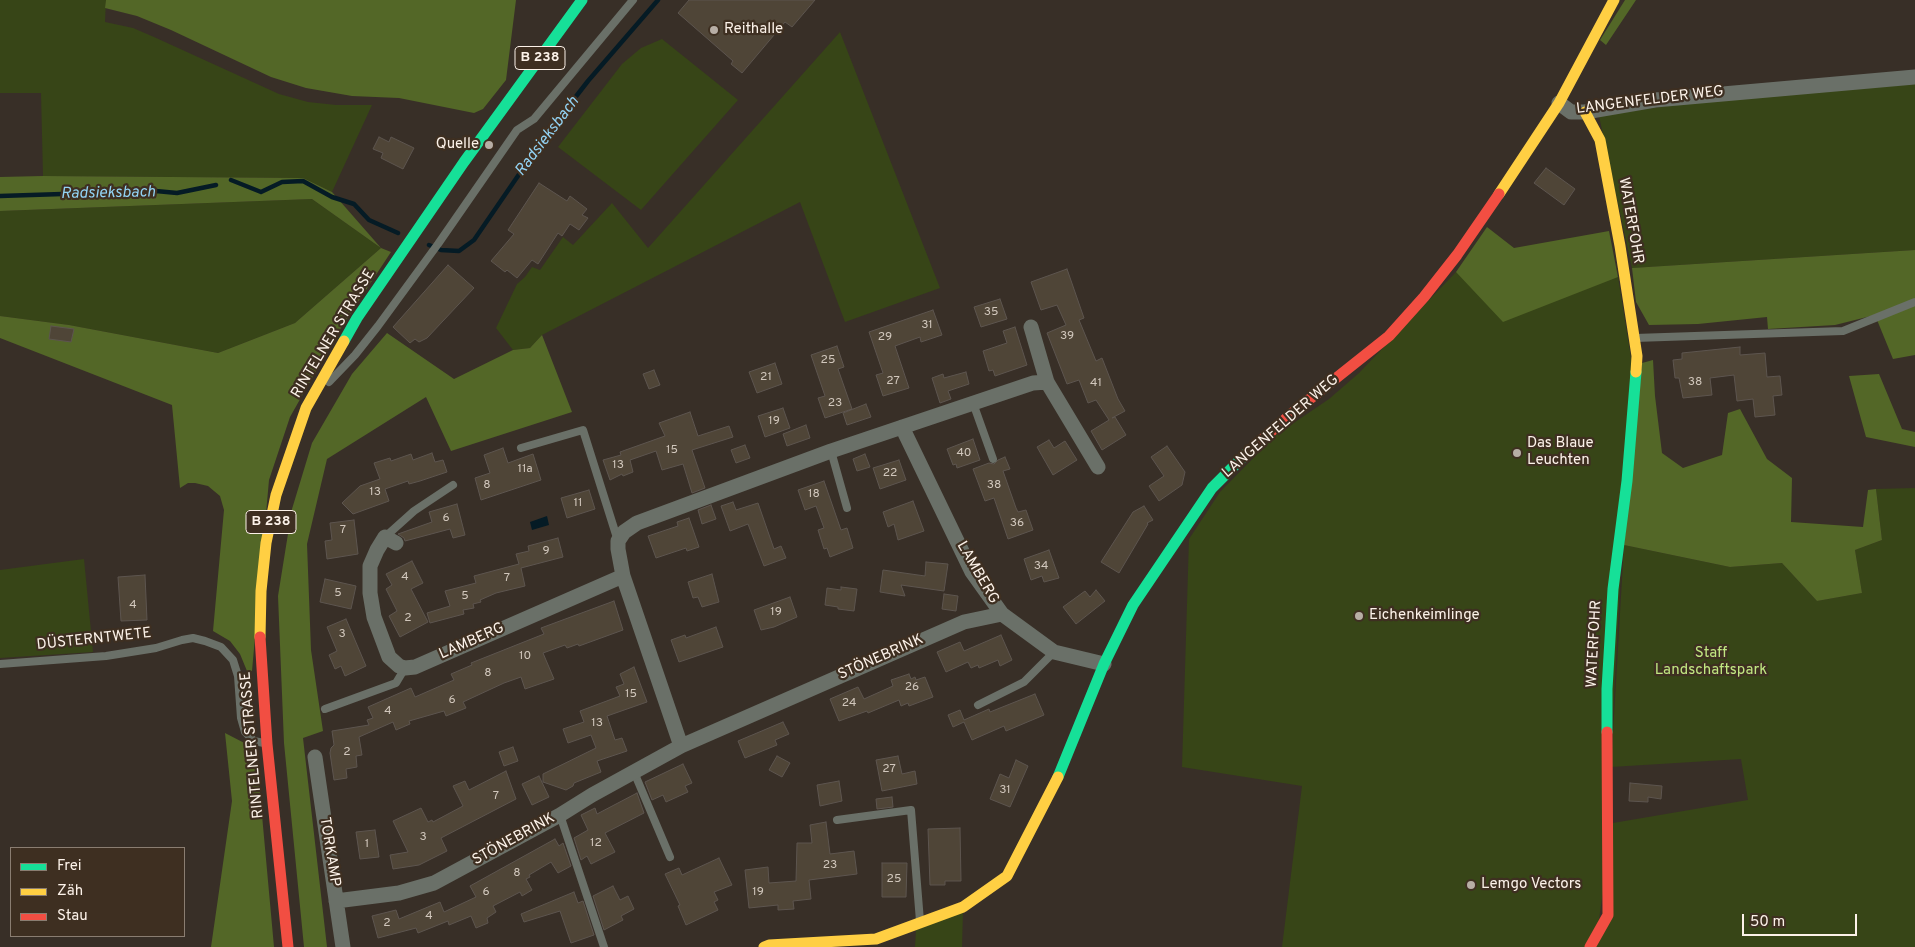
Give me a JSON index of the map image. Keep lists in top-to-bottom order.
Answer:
{
  "streets": {
    "street": [
      "B 238",
      "LANGENFELDER WEG",
      "WATERFOHR",
      "RINTELNER STRASSE",
      "LAMBERG",
      "STÖNEBRINK",
      "TORKAMP"
    ],
    "lane": ["DÜSTERNTWETE"]
  },
  "crossings": [
    ["LANGENFELDER WEG", "WATERFOHR"],
    ["LANGENFELDER WEG", "LAMBERG"],
    ["RINTELNER STRASSE", "DÜSTERNTWETE"],
    ["LAMBERG", "STÖNEBRINK"],
    ["STÖNEBRINK", "TORKAMP"]
  ],
  "water": ["Radsieksbach"],
  "parks": ["Staff Landschaftspark"],
  "places": [
    "Reithalle",
    "Quelle",
    "Das Blaue Leuchten",
    "Eichenkeimlinge",
    "Lemgo Vectors"
  ],
  "house_numbers": [
    "35",
    "31",
    "39",
    "29",
    "25",
    "21",
    "27",
    "38",
    "41",
    "23",
    "19",
    "15",
    "40",
    "13",
    "11a",
    "22",
    "8",
    "38",
    "13",
    "18",
    "11",
    "6",
    "36",
    "7",
    "9",
    "34",
    "4",
    "7",
    "5",
    "5",
    "4",
    "19",
    "2",
    "3",
    "10",
    "8",
    "26",
    "15",
    "6",
    "24",
    "4",
    "13",
    "2",
    "27",
    "31",
    "7",
    "3",
    "12",
    "1",
    "23",
    "8",
    "25",
    "6",
    "19",
    "4",
    "2"
  ],
  "legend": ["Frei", "Zäh", "Stau"],
  "scale_bar": "50 m"
}
